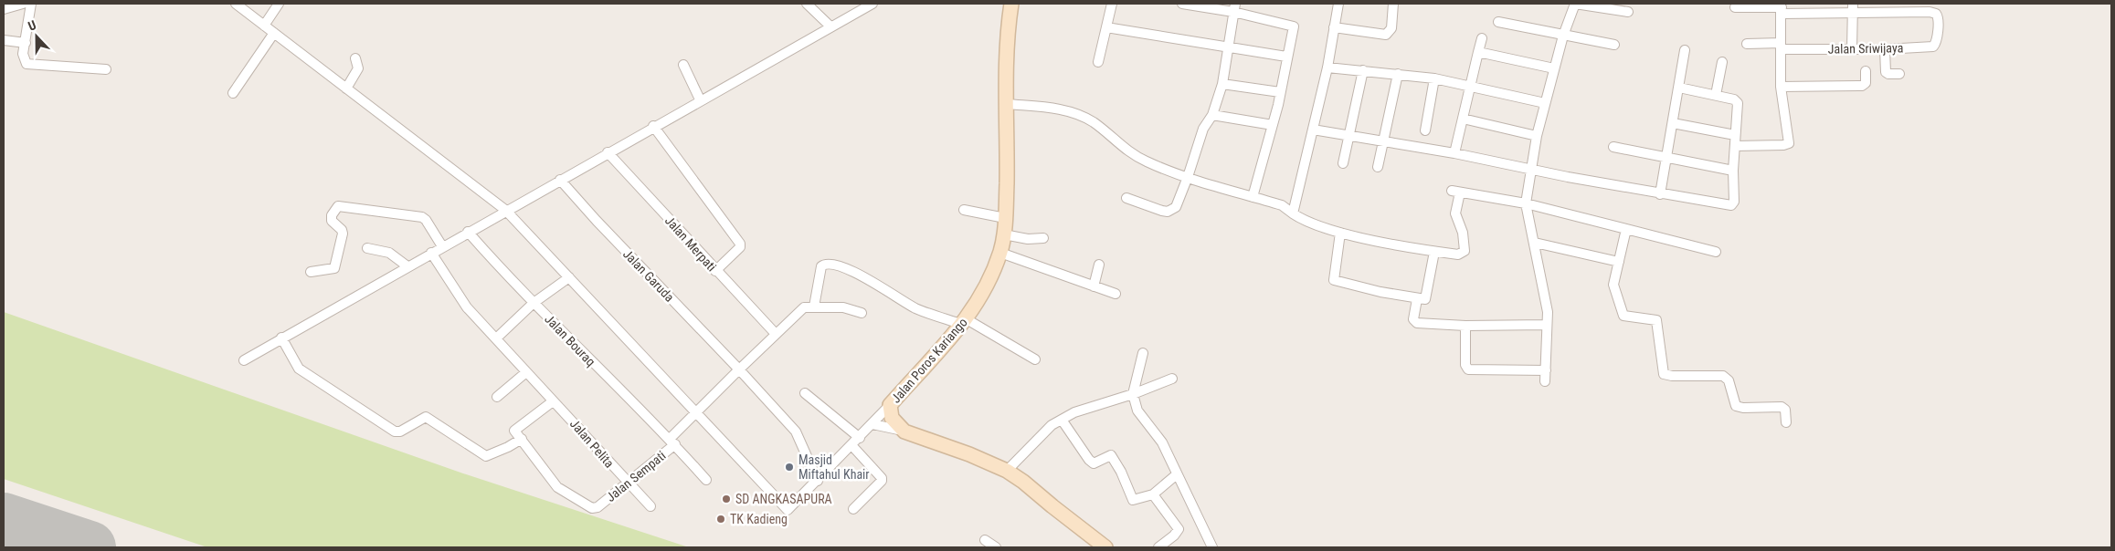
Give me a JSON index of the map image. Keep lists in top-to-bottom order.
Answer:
{
  "streets": {
    "main road": ["Jalan Poros Kariango"],
    "street": [
      "Jalan Sriwijaya",
      "Jalan Merpati",
      "Jalan Garuda",
      "Jalan Bouraq",
      "Jalan Pelita",
      "Jalan Sempati"
    ]
  },
  "crossings": [
    ["Jalan Merpati", "Jalan Sempati"],
    ["Jalan Garuda", "Jalan Sempati"],
    ["Jalan Bouraq", "Jalan Sempati"],
    ["Jalan Pelita", "Jalan Sempati"]
  ],
  "places": ["Masjid Miftahul Khair", "SD ANGKASAPURA", "TK Kadieng"],
  "north": "top"
}
